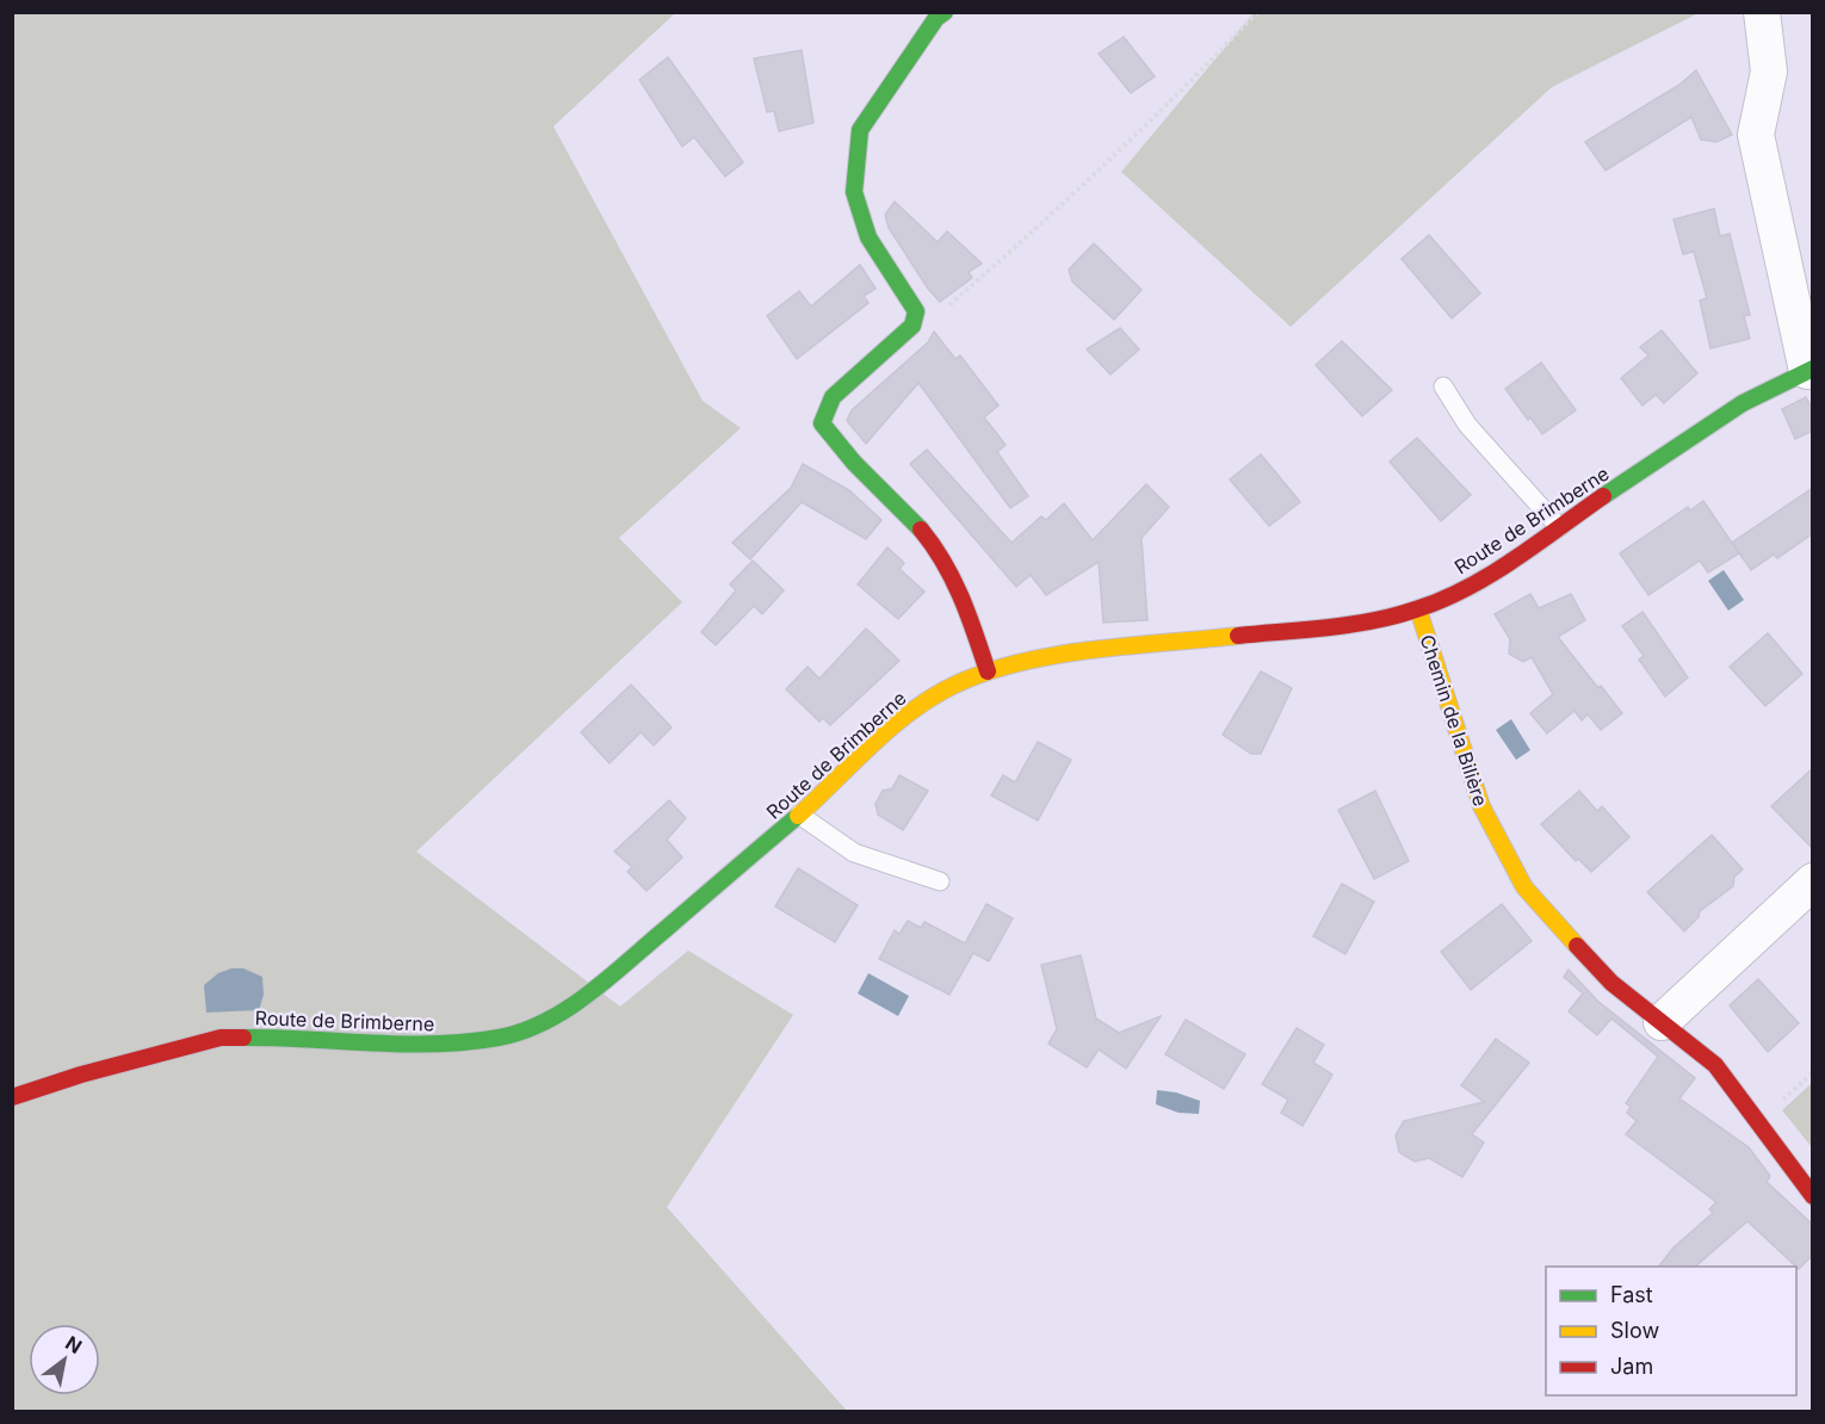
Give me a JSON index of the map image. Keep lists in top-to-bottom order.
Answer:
{
  "streets": {
    "street": ["Route de Brimberne", "Chemin de la Bilière"]
  },
  "crossings": [
    ["Route de Brimberne", "Chemin de la Bilière"]
  ],
  "legend": ["Fast", "Slow", "Jam"],
  "north": "top right"
}
